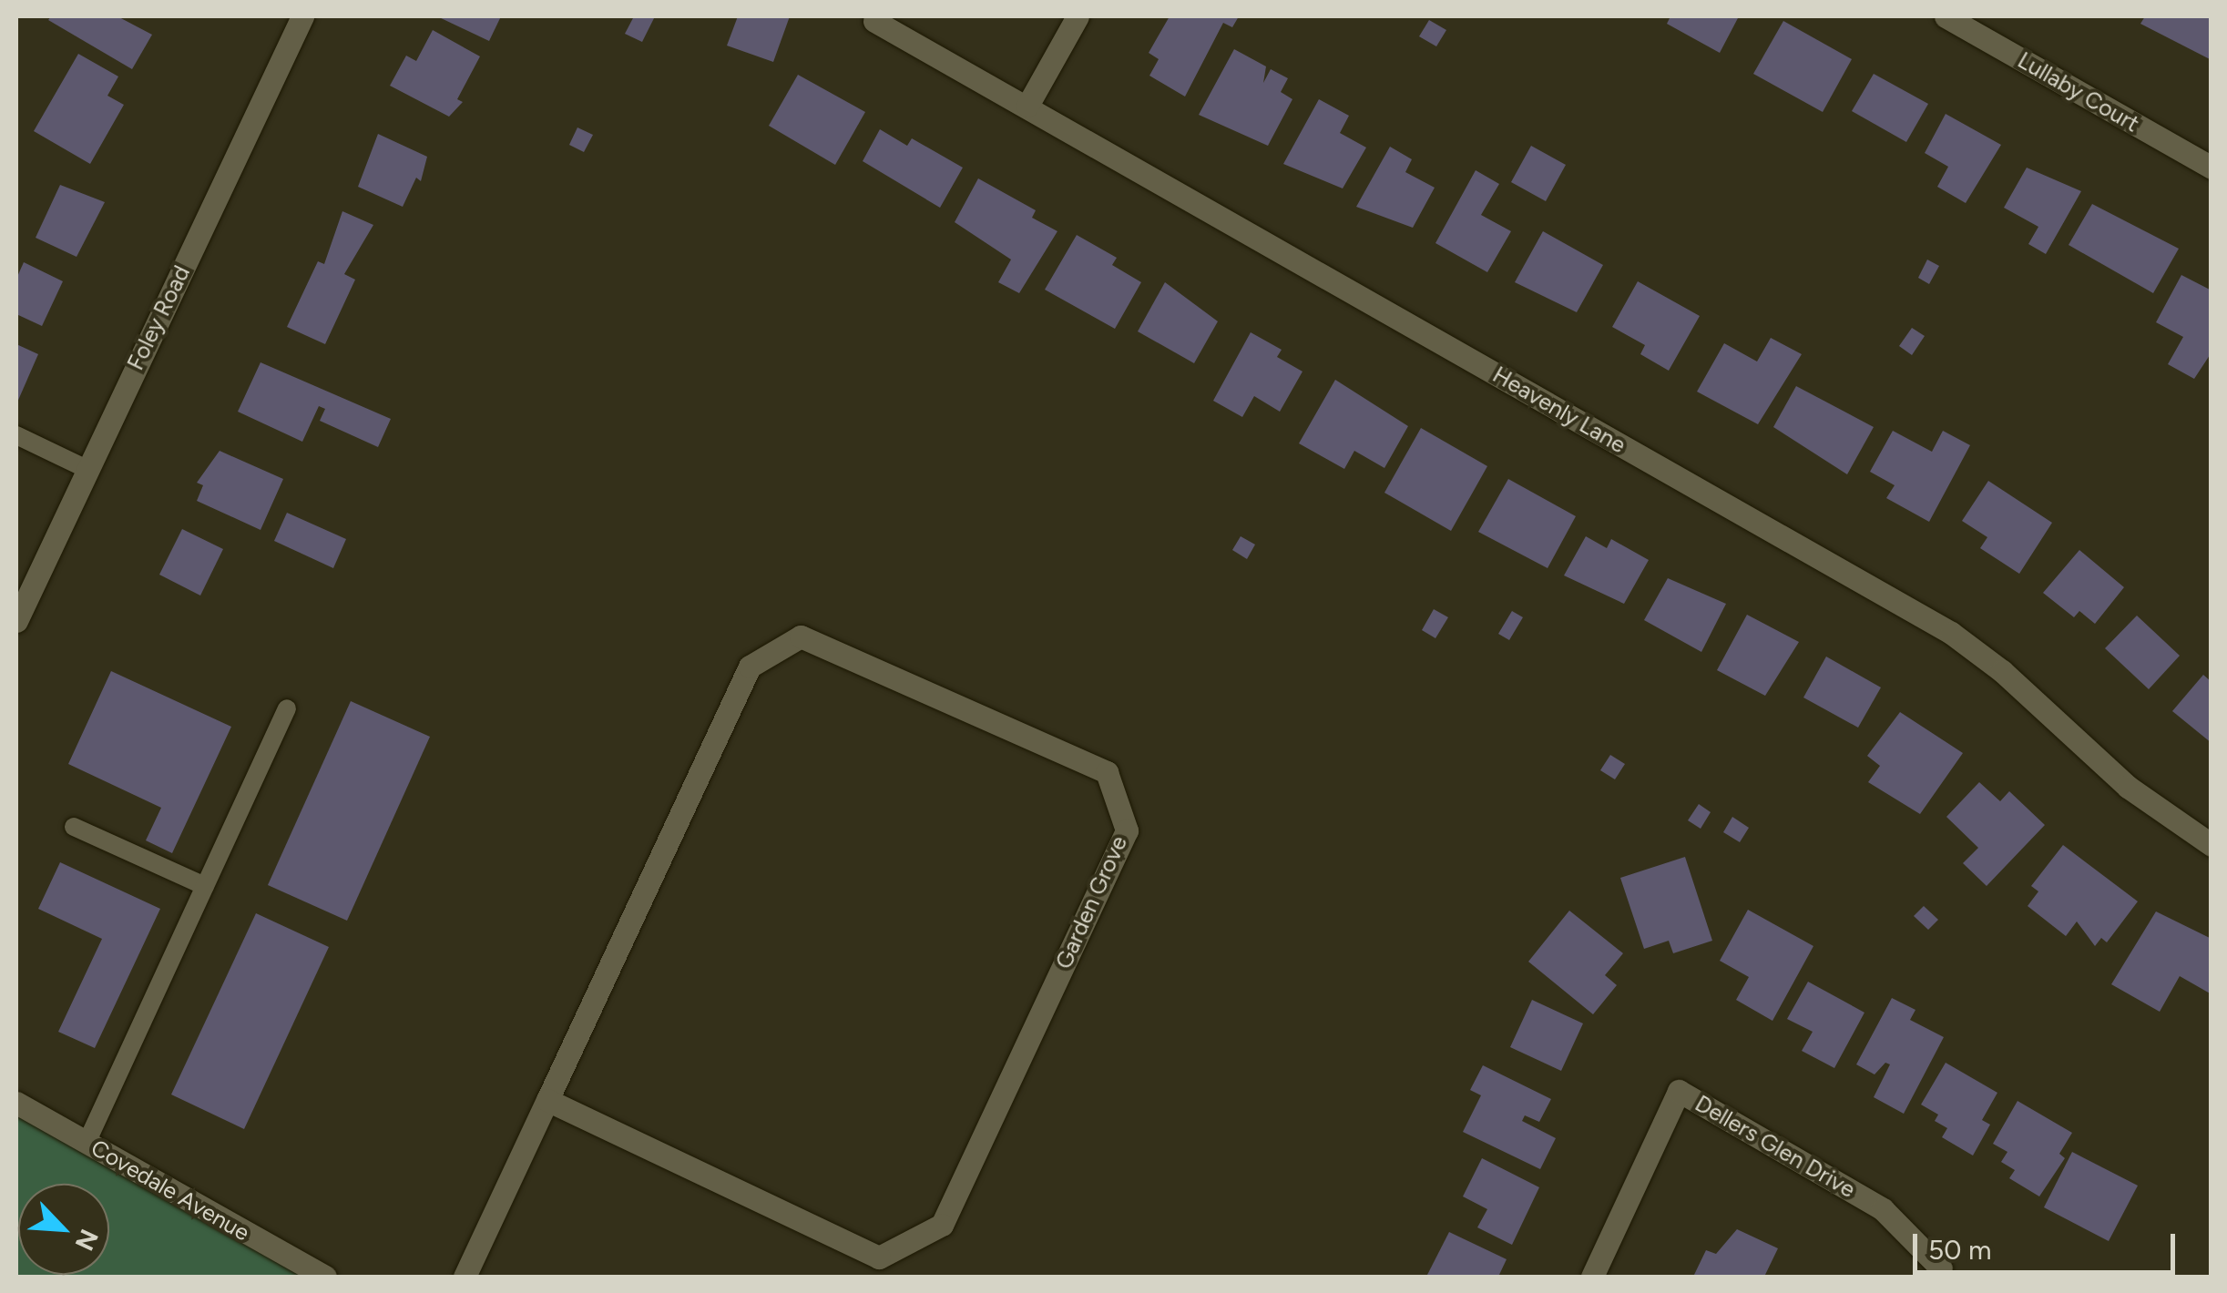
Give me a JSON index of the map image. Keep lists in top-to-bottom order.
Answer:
{
  "streets": {
    "street": [
      "Lullaby Court",
      "Foley Road",
      "Heavenly Lane",
      "Garden Grove",
      "Dellers Glen Drive",
      "Covedale Avenue"
    ]
  },
  "scale_bar": "50 m",
  "north": "bottom right"
}
